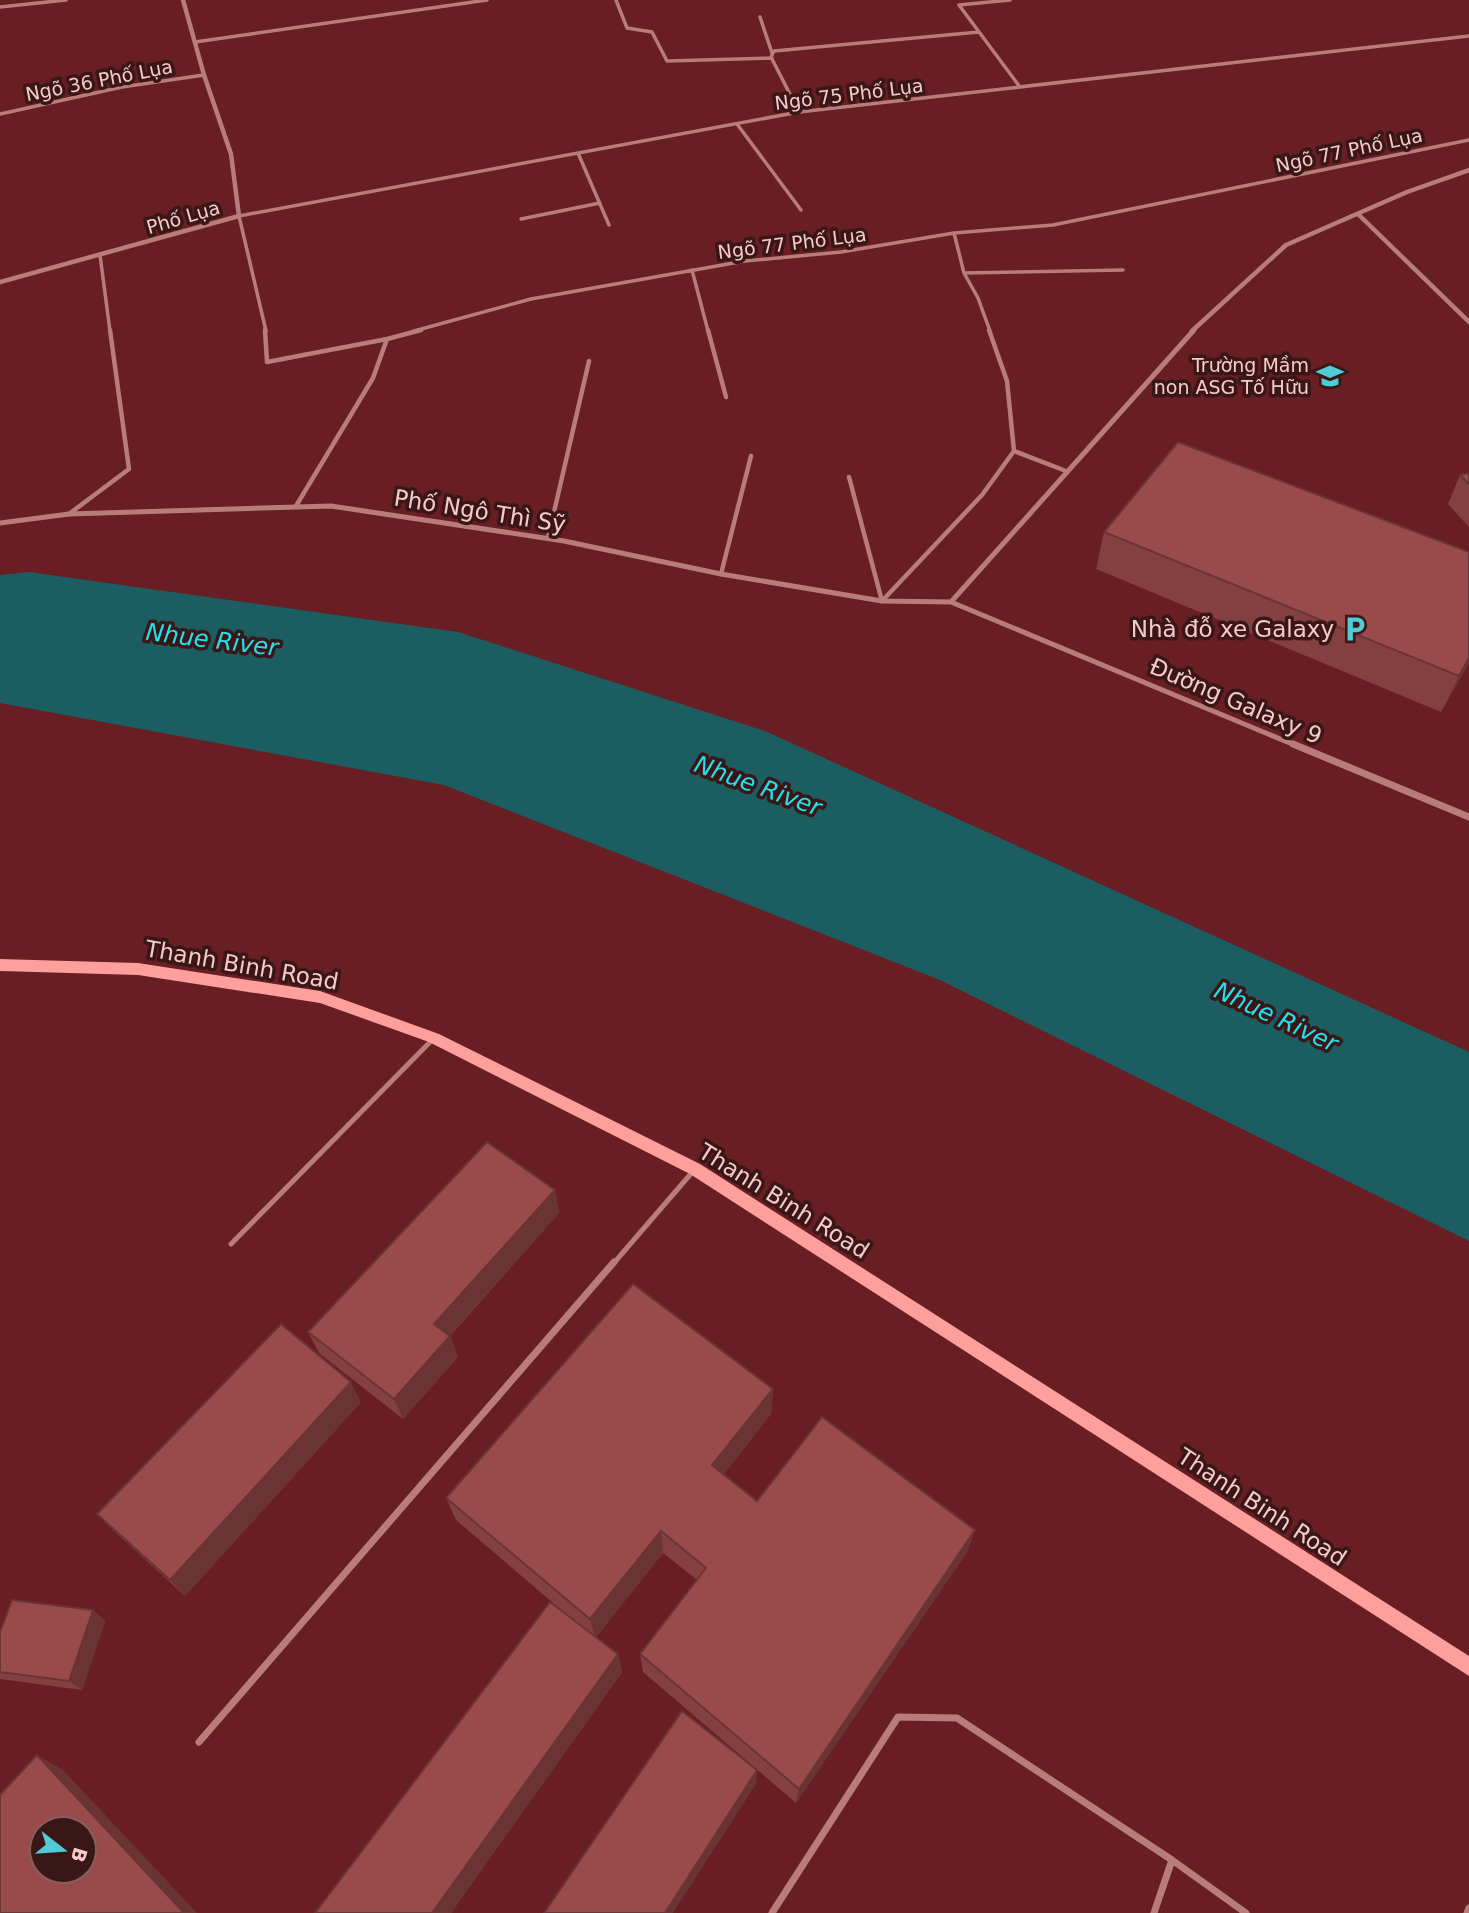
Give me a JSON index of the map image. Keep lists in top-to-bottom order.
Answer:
{
  "streets": {
    "street": [
      "Phố Lụa",
      "Phố Ngô Thì Sỹ",
      "Đường Galaxy 9",
      "Thanh Binh Road"
    ],
    "lane": ["Ngõ 36 Phố Lụa", "Ngõ 75 Phố Lụa", "Ngõ 77 Phố Lụa"]
  },
  "crossings": [
    ["Ngõ 36 Phố Lụa", "Phố Lụa"],
    ["Ngõ 75 Phố Lụa", "Ngõ 77 Phố Lụa"],
    ["Ngõ 75 Phố Lụa", "Phố Lụa"],
    ["Ngõ 77 Phố Lụa", "Phố Lụa"],
    ["Phố Ngô Thì Sỹ", "Đường Galaxy 9"]
  ],
  "water": ["Nhue River"],
  "places": {
    "school or university": ["Trường Mầm non ASG Tố Hữu"],
    "parking": ["Nhà đỗ xe Galaxy"]
  },
  "north": "right"
}
